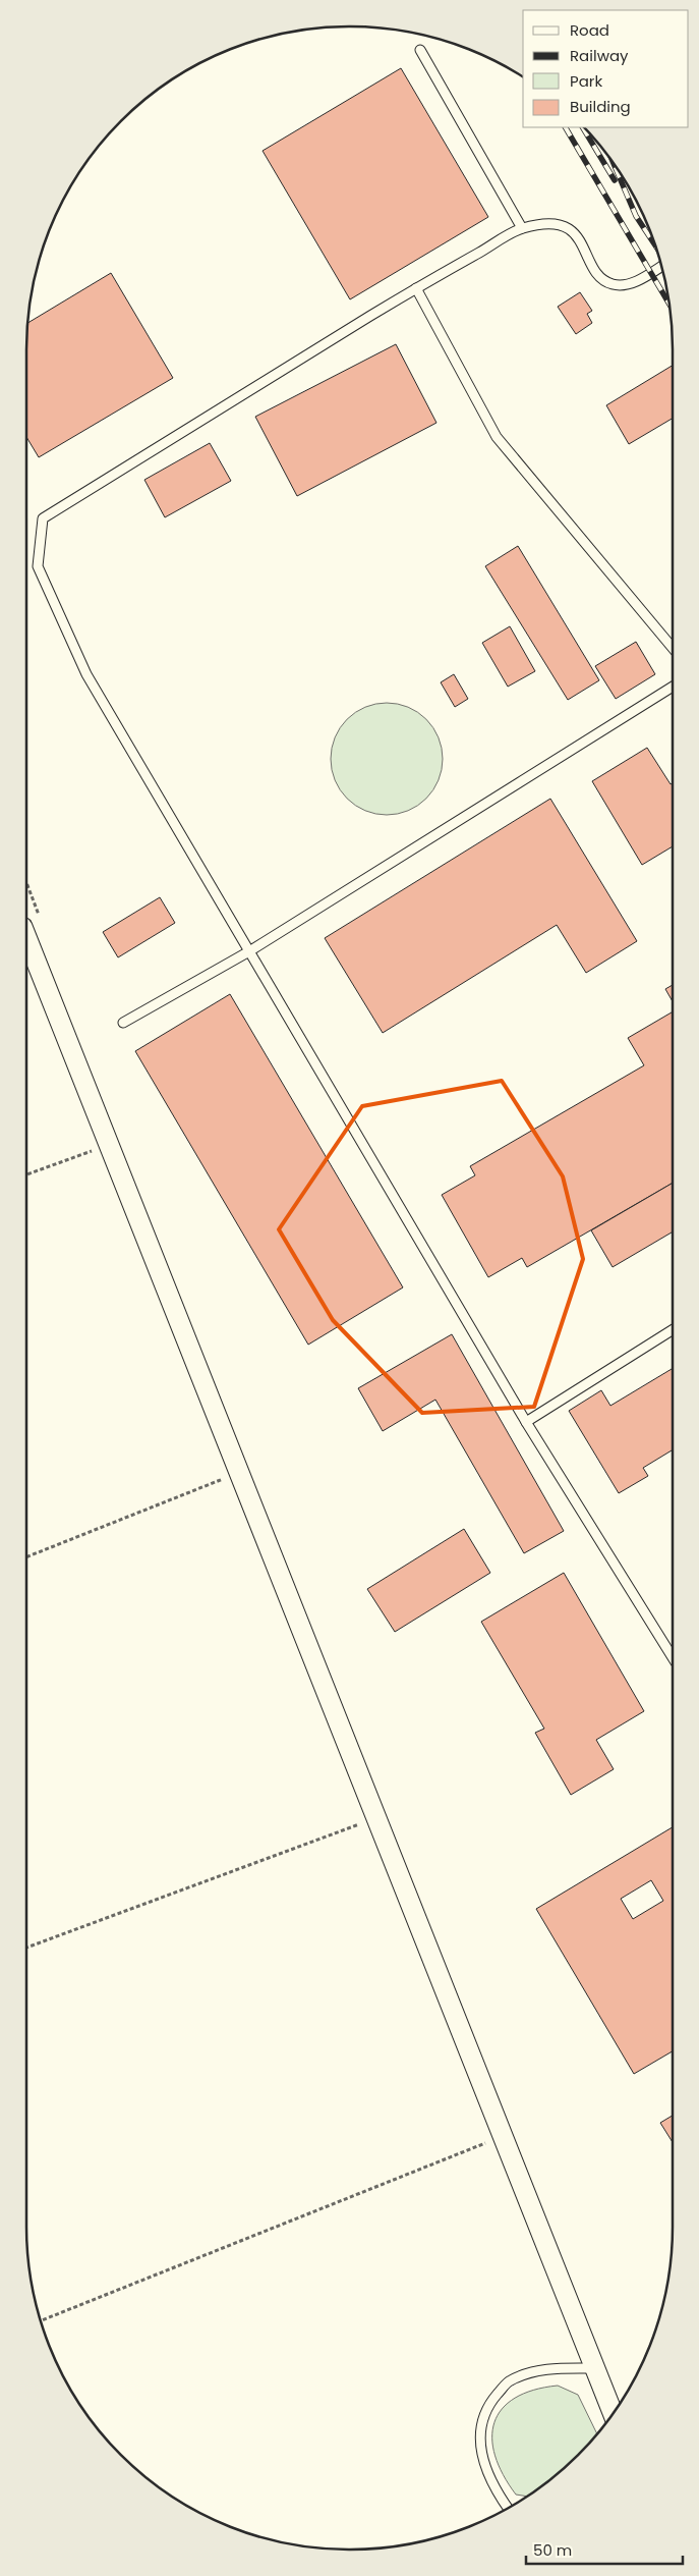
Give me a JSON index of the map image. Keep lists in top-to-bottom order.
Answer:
{
  "legend": [
    "Road",
    "Railway",
    "Park",
    "Building"
  ],
  "scale_bar": "50 m"
}
